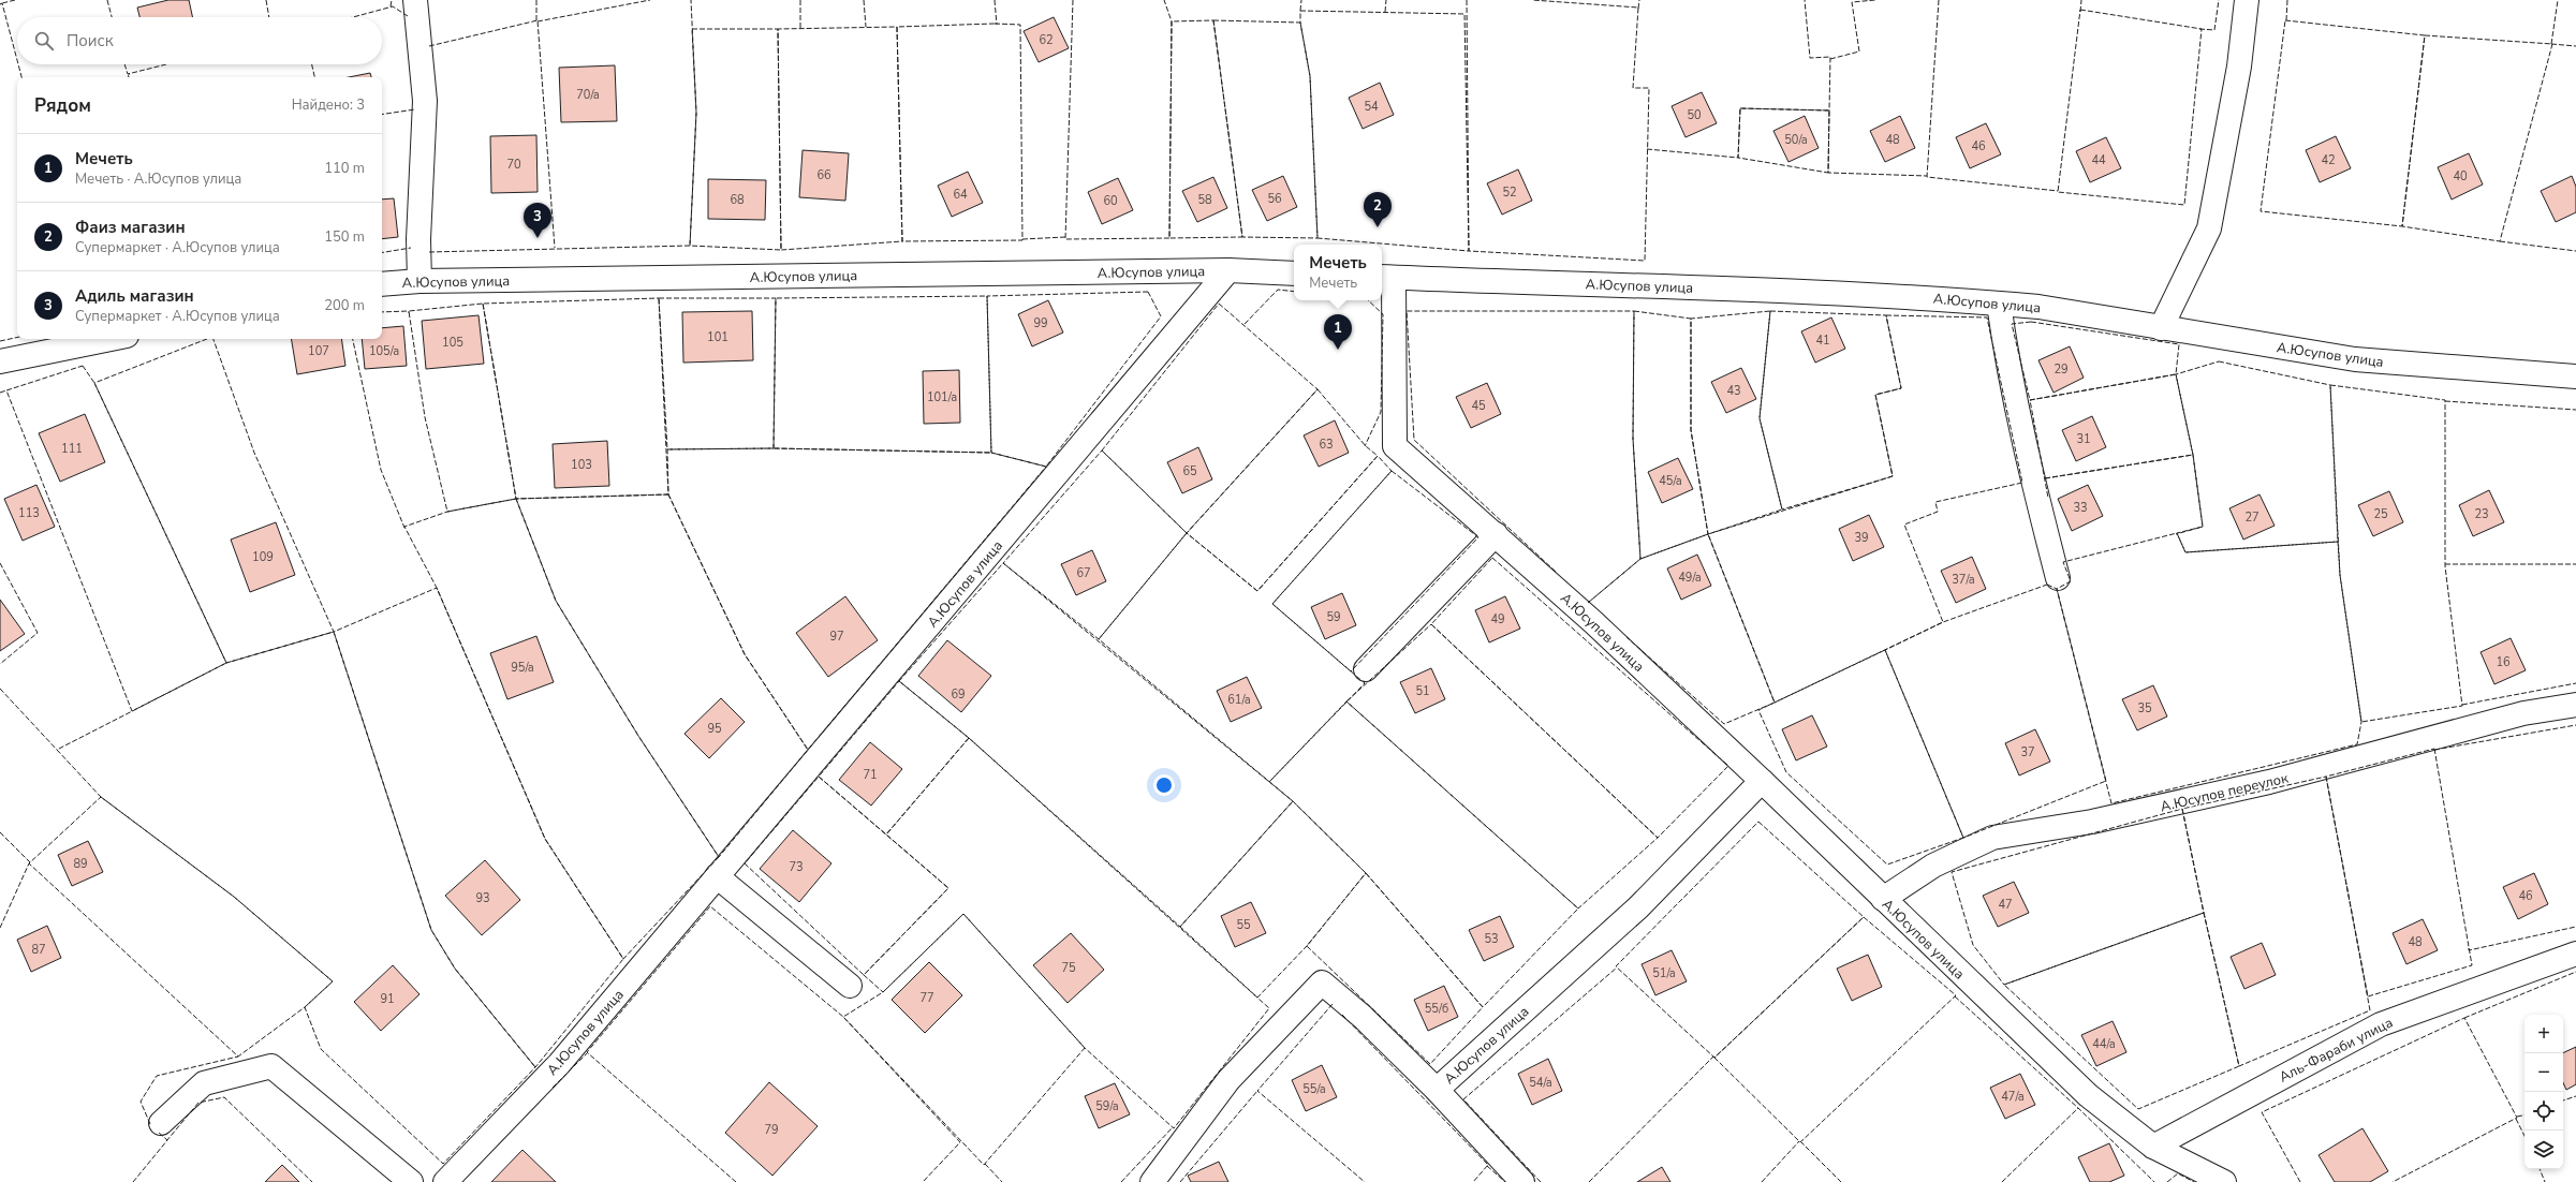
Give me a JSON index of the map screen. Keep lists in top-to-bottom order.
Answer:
{
  "streets": {
    "street": ["А.Юсупов улица", "А.Юсупов переулок", "Аль-Фараби улица"]
  },
  "crossings": [
    ["А.Юсупов улица", "А.Юсупов переулок"],
    ["А.Юсупов улица", "Аль-Фараби улица"]
  ],
  "house_numbers": [
    "62",
    "70/а",
    "54",
    "50",
    "50/а",
    "48",
    "46",
    "44",
    "42",
    "70",
    "66",
    "40",
    "52",
    "64",
    "56",
    "68",
    "58",
    "60",
    "99",
    "101",
    "41",
    "105",
    "107",
    "105/а",
    "29",
    "43",
    "101/а",
    "45",
    "31",
    "63",
    "111",
    "103",
    "65",
    "45/а",
    "33",
    "113",
    "25",
    "23",
    "27",
    "39",
    "109",
    "67",
    "49/а",
    "37/а",
    "59",
    "49",
    "97",
    "16",
    "95/а",
    "51",
    "69",
    "61/а",
    "35",
    "95",
    "37",
    "71",
    "89",
    "73",
    "46",
    "93",
    "47",
    "55",
    "53",
    "48",
    "87",
    "75",
    "51/а",
    "77",
    "91",
    "55/б",
    "44/а",
    "54/а",
    "55/а",
    "47/а",
    "59/а",
    "79"
  ],
  "page": {
    "search": "Поиск",
    "heading": ["Рядом", "Найдено: 3"],
    "list": [
      {
        "mark": "1",
        "name": "Мечеть",
        "note": "Мечеть · А.Юсупов улица",
        "value": "110 m"
      },
      {
        "mark": "2",
        "name": "Фаиз магазин",
        "note": "Супермаркет · А.Юсупов улица",
        "value": "150 m"
      },
      {
        "mark": "3",
        "name": "Адиль магазин",
        "note": "Супермаркет · А.Юсупов улица",
        "value": "200 m"
      }
    ],
    "pins": ["2", "3", "1"],
    "popup": ["Мечеть", "Мечеть"],
    "map_buttons": ["+", "−"]
  }
}
